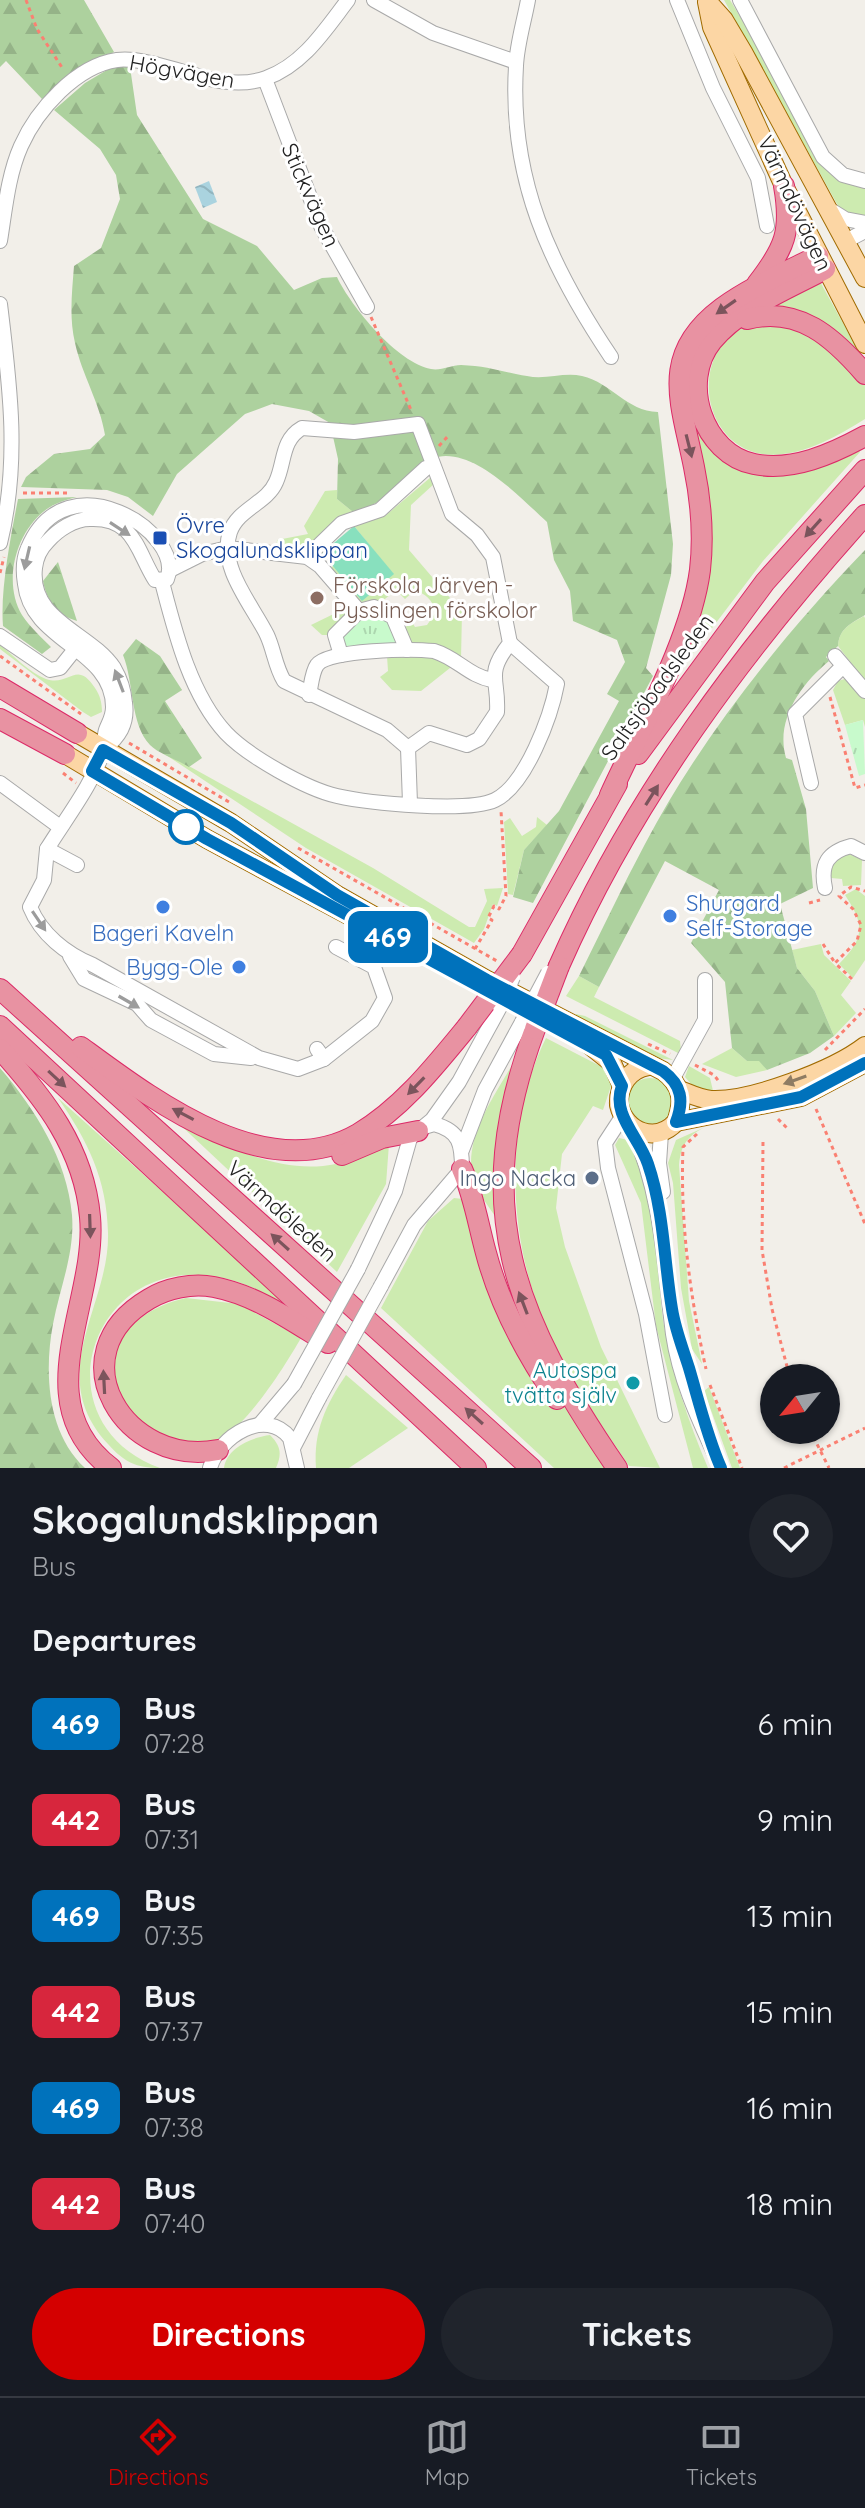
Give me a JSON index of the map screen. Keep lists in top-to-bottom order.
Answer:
{
  "streets": {
    "highway": ["Saltsjöbadsleden", "Värmdöleden"],
    "main road": ["Värmdövägen"],
    "street": ["Högvägen", "Stickvägen"]
  },
  "crossings": [
    ["Högvägen", "Stickvägen"]
  ],
  "places": {
    "transit": ["Övre Skogalundsklippan"],
    "other": [
      "Förskola Järven - Pysslingen förskolor",
      "Bageri Kaveln",
      "Shurgard Self-Storage",
      "Bygg-Ole",
      "Ingo Nacka",
      "Autospa tvätta själv"
    ]
  },
  "lines": ["bus line 469"],
  "north": "bottom left",
  "page": {
    "on_map": "469",
    "heading": [
      ["Skogalundsklippan", "Bus"],
      "Departures"
    ],
    "list": [
      {
        "mark": "469",
        "name": "Bus",
        "note": "07:28",
        "value": "6 min"
      },
      {
        "mark": "442",
        "name": "Bus",
        "note": "07:31",
        "value": "9 min"
      },
      {
        "mark": "469",
        "name": "Bus",
        "note": "07:35",
        "value": "13 min"
      },
      {
        "mark": "442",
        "name": "Bus",
        "note": "07:37",
        "value": "15 min"
      },
      {
        "mark": "469",
        "name": "Bus",
        "note": "07:38",
        "value": "16 min"
      },
      {
        "mark": "442",
        "name": "Bus",
        "note": "07:40",
        "value": "18 min"
      }
    ],
    "buttons": ["Directions", "Tickets"],
    "tabs": ["Directions", "Map", "Tickets"]
  }
}
